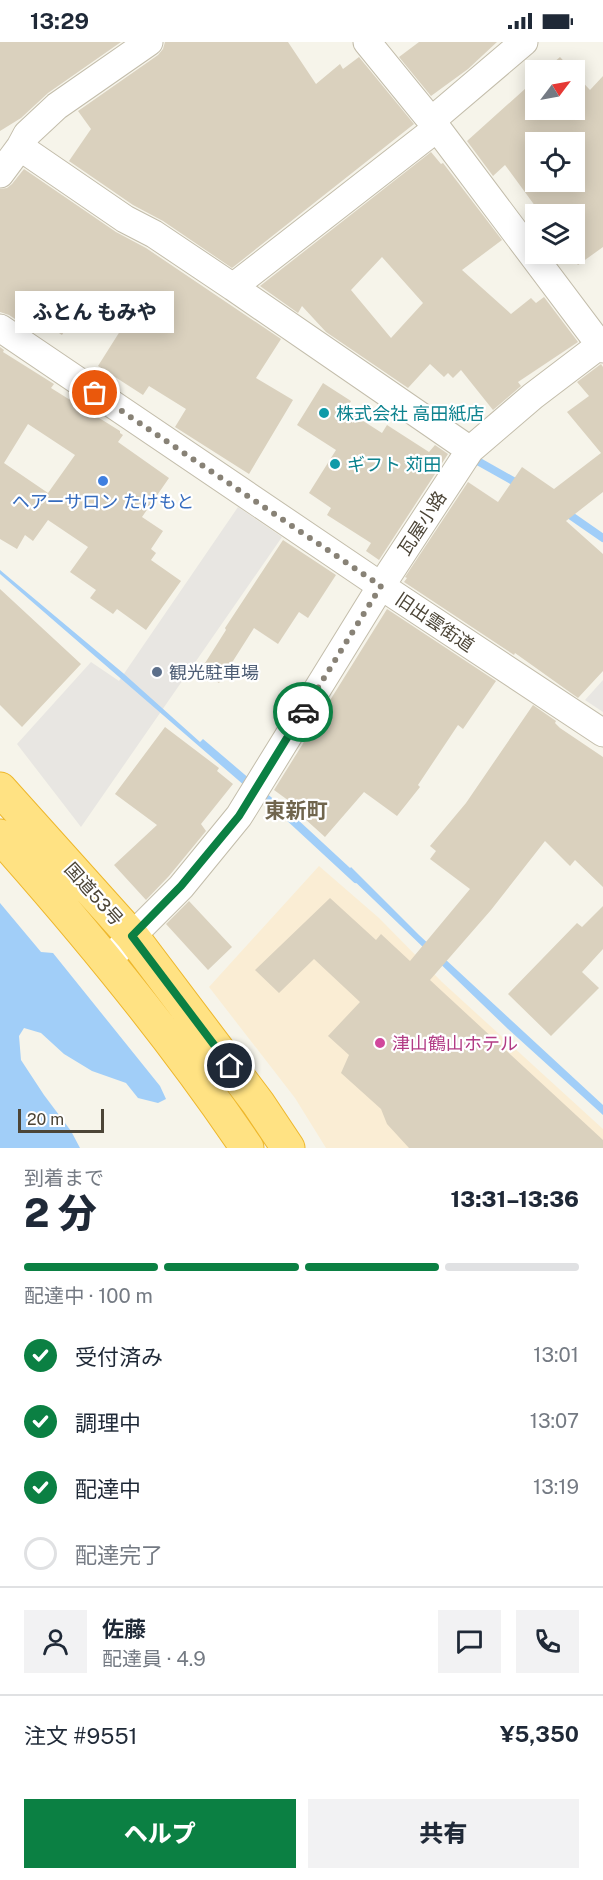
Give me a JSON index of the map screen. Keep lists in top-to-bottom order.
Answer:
{
  "streets": {
    "highway": ["国道53号"],
    "street": ["瓦屋小路", "旧出雲街道"]
  },
  "crossings": [
    ["瓦屋小路", "旧出雲街道"],
    ["瓦屋小路", "国道53号"]
  ],
  "districts": ["東新町"],
  "places": [
    "ふとん もみや",
    "株式会社 高田紙店",
    "ギフト 苅田",
    "ヘアーサロン たけもと",
    "観光駐車場",
    "津山鶴山ホテル"
  ],
  "scale_bar": "20 m",
  "north": "top right",
  "page": {
    "status": "13:29",
    "bubble": "ふとん もみや",
    "scale": "20 m",
    "heading": ["2 分", "到着まで", "13:31–13:36"],
    "panel": [
      "佐藤",
      "配達員 · 4.9",
      "注文 #9551",
      "¥5,350"
    ],
    "bar": "配達中 · 100 m",
    "list": [
      ["受付済み", "13:01"],
      ["調理中", "13:07"],
      ["配達中", "13:19"],
      "配達完了"
    ],
    "buttons": ["ヘルプ", "共有"]
  }
}
